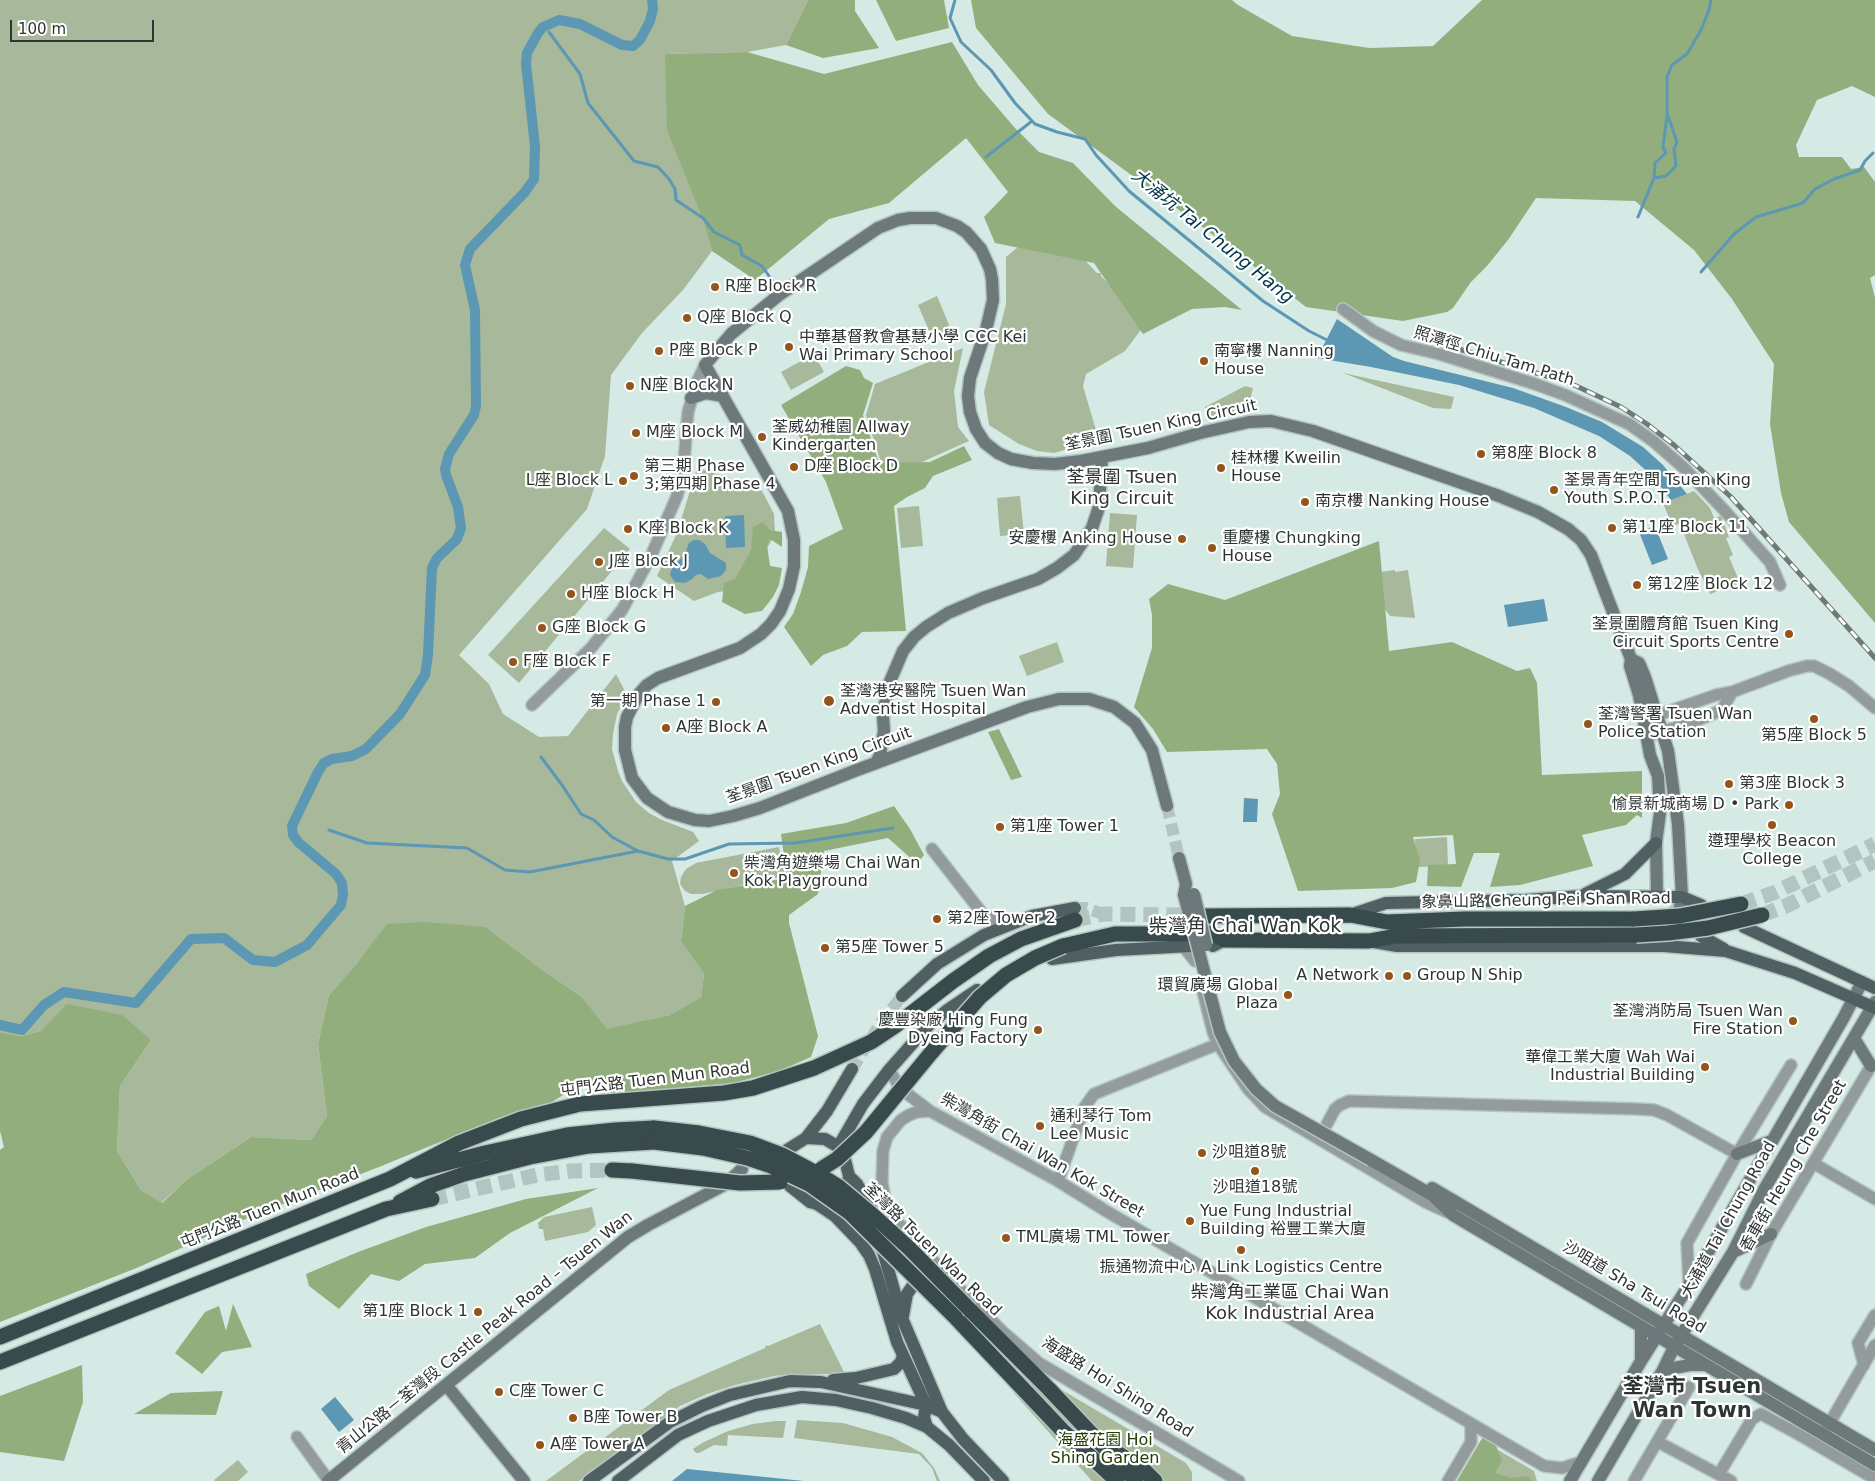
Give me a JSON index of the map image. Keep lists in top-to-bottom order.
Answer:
{
  "streets": {
    "highway": ["象鼻山路 Cheung Pei Shan Road", "屯門公路 Tuen Mun Road", "荃灣路 Tsuen Wan Road"],
    "street": [
      "照潭徑 Chiu Tam Path",
      "荃景圍 Tsuen King Circuit",
      "柴灣角街 Chai Wan Kok Street",
      "香車街 Heung Che Street",
      "大涌道 Tai Chung Road",
      "沙咀道 Sha Tsui Road",
      "青山公路－荃灣段 Castle Peak Road – Tsuen Wan",
      "海盛路 Hoi Shing Road"
    ]
  },
  "crossings": [
    ["屯門公路 Tuen Mun Road", "荃灣路 Tsuen Wan Road"],
    ["柴灣角街 Chai Wan Kok Street", "大涌道 Tai Chung Road"],
    ["柴灣角街 Chai Wan Kok Street", "海盛路 Hoi Shing Road"],
    ["大涌道 Tai Chung Road", "沙咀道 Sha Tsui Road"]
  ],
  "districts": [
    "荃景圍 Tsuen King Circuit",
    "柴灣角 Chai Wan Kok",
    "柴灣角工業區 Chai Wan Kok Industrial Area",
    "荃灣市 Tsuen Wan Town"
  ],
  "water": ["大涌坑 Tai Chung Hang"],
  "parks": ["海盛花園 Hoi Shing Garden"],
  "places": [
    "R座 Block R",
    "Q座 Block Q",
    "中華基督教會基慧小學 CCC Kei Wai Primary School",
    "P座 Block P",
    "南寧樓 Nanning House",
    "N座 Block N",
    "M座 Block M",
    "荃威幼稚園 Allway Kindergarten",
    "第8座 Block 8",
    "D座 Block D",
    "桂林樓 Kweilin House",
    "第三期 Phase 3;第四期 Phase 4",
    "L座 Block L",
    "荃景青年空間 Tsuen King Youth S.P.O.T.",
    "南京樓 Nanking House",
    "第11座 Block 11",
    "K座 Block K",
    "安慶樓 Anking House",
    "重慶樓 Chungking House",
    "J座 Block J",
    "第12座 Block 12",
    "H座 Block H",
    "G座 Block G",
    "荃景圍體育館 Tsuen King Circuit Sports Centre",
    "F座 Block F",
    "荃灣港安醫院 Tsuen Wan Adventist Hospital",
    "第一期 Phase 1",
    "第5座 Block 5",
    "荃灣警署 Tsuen Wan Police Station",
    "A座 Block A",
    "第3座 Block 3",
    "愉景新城商場 D • Park",
    "遵理學校 Beacon College",
    "第1座 Tower 1",
    "柴灣角遊樂場 Chai Wan Kok Playground",
    "第2座 Tower 2",
    "第5座 Tower 5",
    "A Network",
    "Group N Ship",
    "環貿廣場 Global Plaza",
    "荃灣消防局 Tsuen Wan Fire Station",
    "慶豐染廠 Hing Fung Dyeing Factory",
    "華偉工業大廈 Wah Wai Industrial Building",
    "通利琴行 Tom Lee Music",
    "沙咀道8號",
    "沙咀道18號",
    "Yue Fung Industrial Building 裕豐工業大廈",
    "TML廣場 TML Tower",
    "振通物流中心 A Link Logistics Centre",
    "第1座 Block 1",
    "C座 Tower C",
    "B座 Tower B",
    "A座 Tower A"
  ],
  "scale_bar": "100 m"
}
